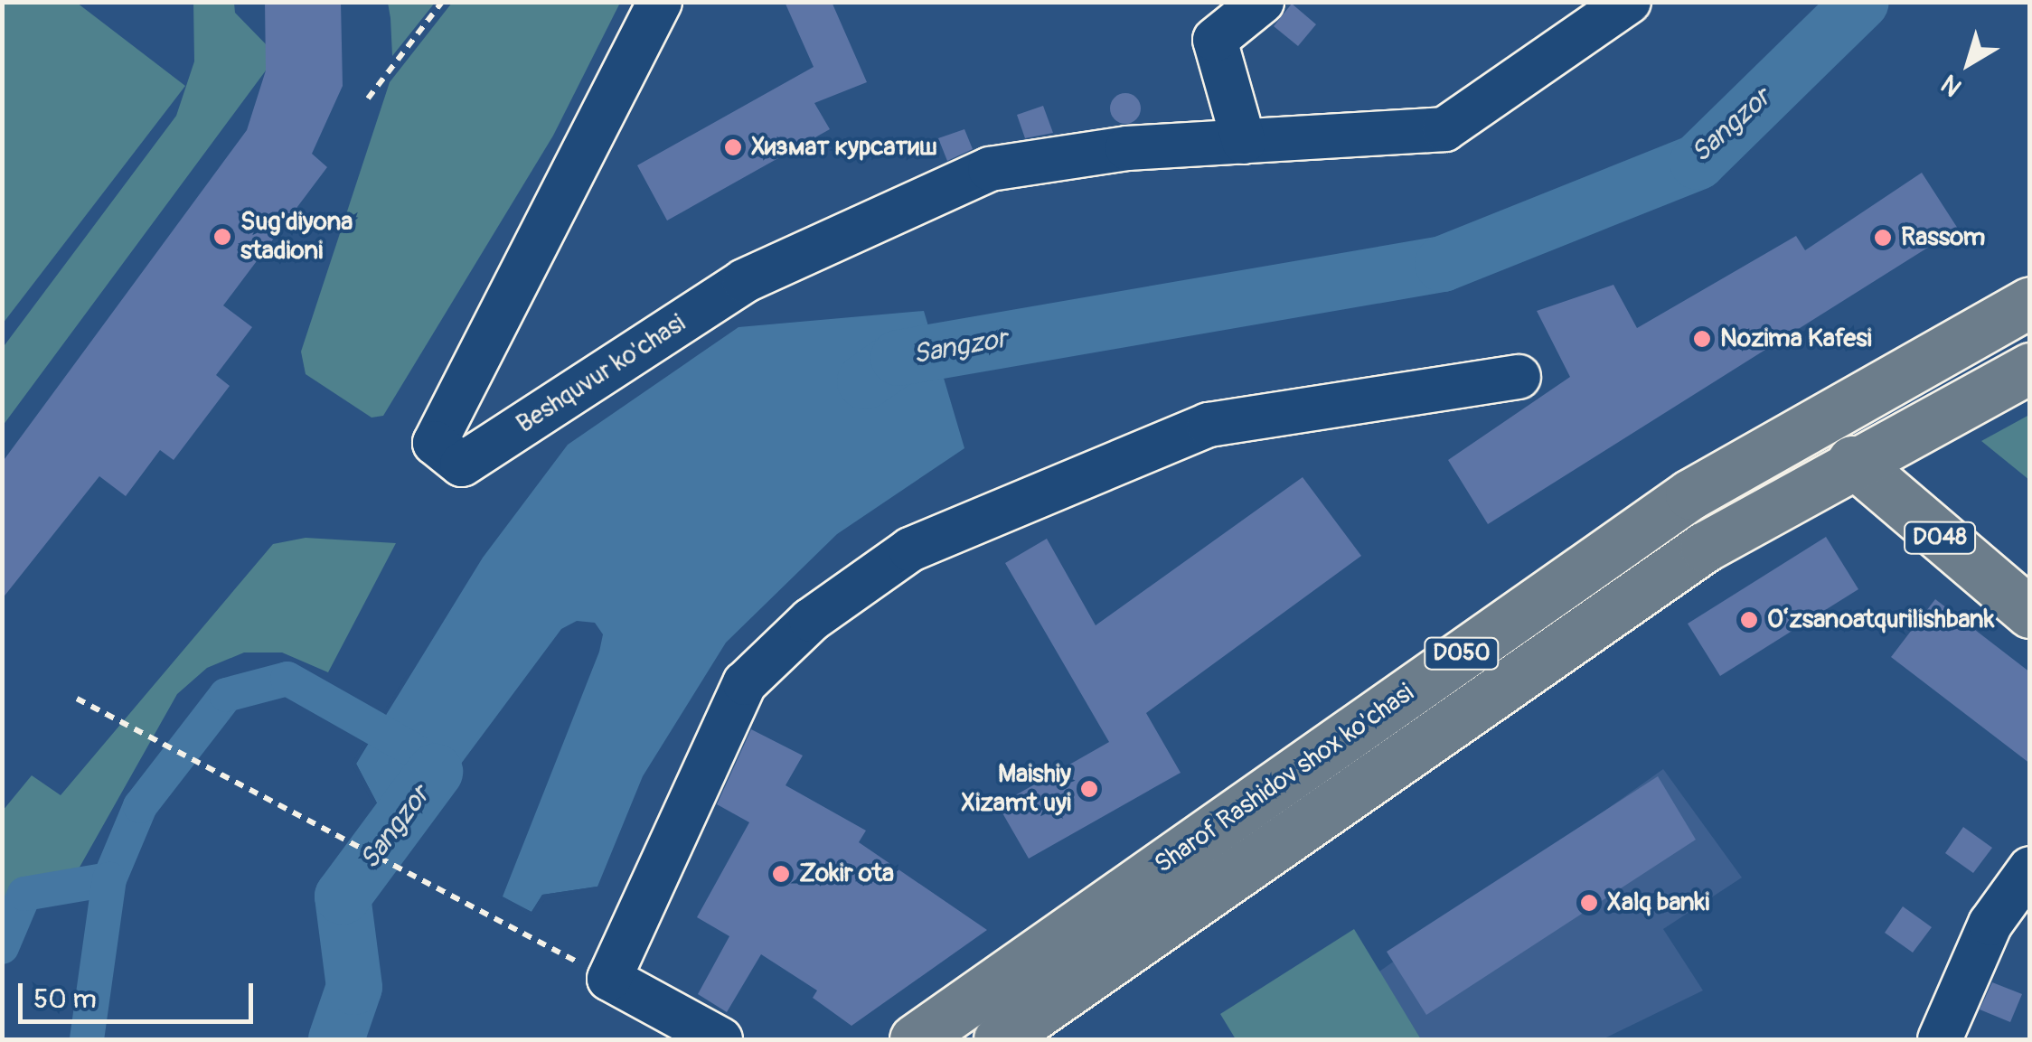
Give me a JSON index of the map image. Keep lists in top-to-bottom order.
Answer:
{
  "streets": {
    "main road": ["D048", "D050", "Sharof Rashidov shox ko'chasi"],
    "street": ["Beshquvur ko'chasi"]
  },
  "crossings": [
    ["D048", "Sharof Rashidov shox ko'chasi"]
  ],
  "water": ["Sangzor"],
  "places": [
    "Хизмат курсатиш",
    "Sug'diyona stadioni",
    "Rassom",
    "Nozima Kafesi",
    "Oʻzsanoatqurilishbank",
    "Maishiy Xizamt uyi",
    "Zokir ota",
    "Xalq banki"
  ],
  "scale_bar": "50 m",
  "north": "bottom left"
}
